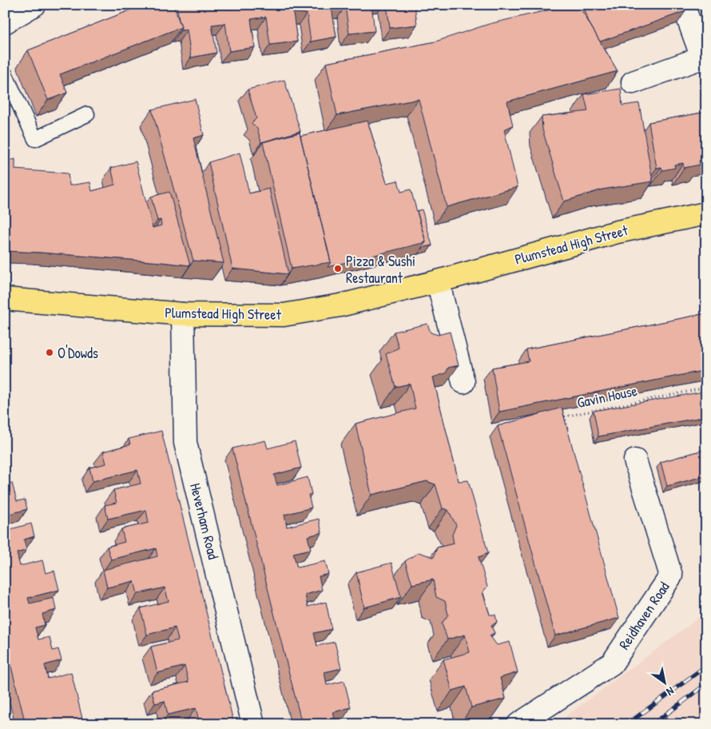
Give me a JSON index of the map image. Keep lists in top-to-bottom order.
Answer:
{
  "streets": {
    "main road": ["Plumstead High Street"],
    "street": ["Heverham Road", "Reidhaven Road"],
    "path": ["Gavin House"]
  },
  "crossings": [
    ["Plumstead High Street", "Heverham Road"]
  ],
  "places": ["Pizza & Sushi Restaurant", "O'Dowds"],
  "north": "bottom right"
}
